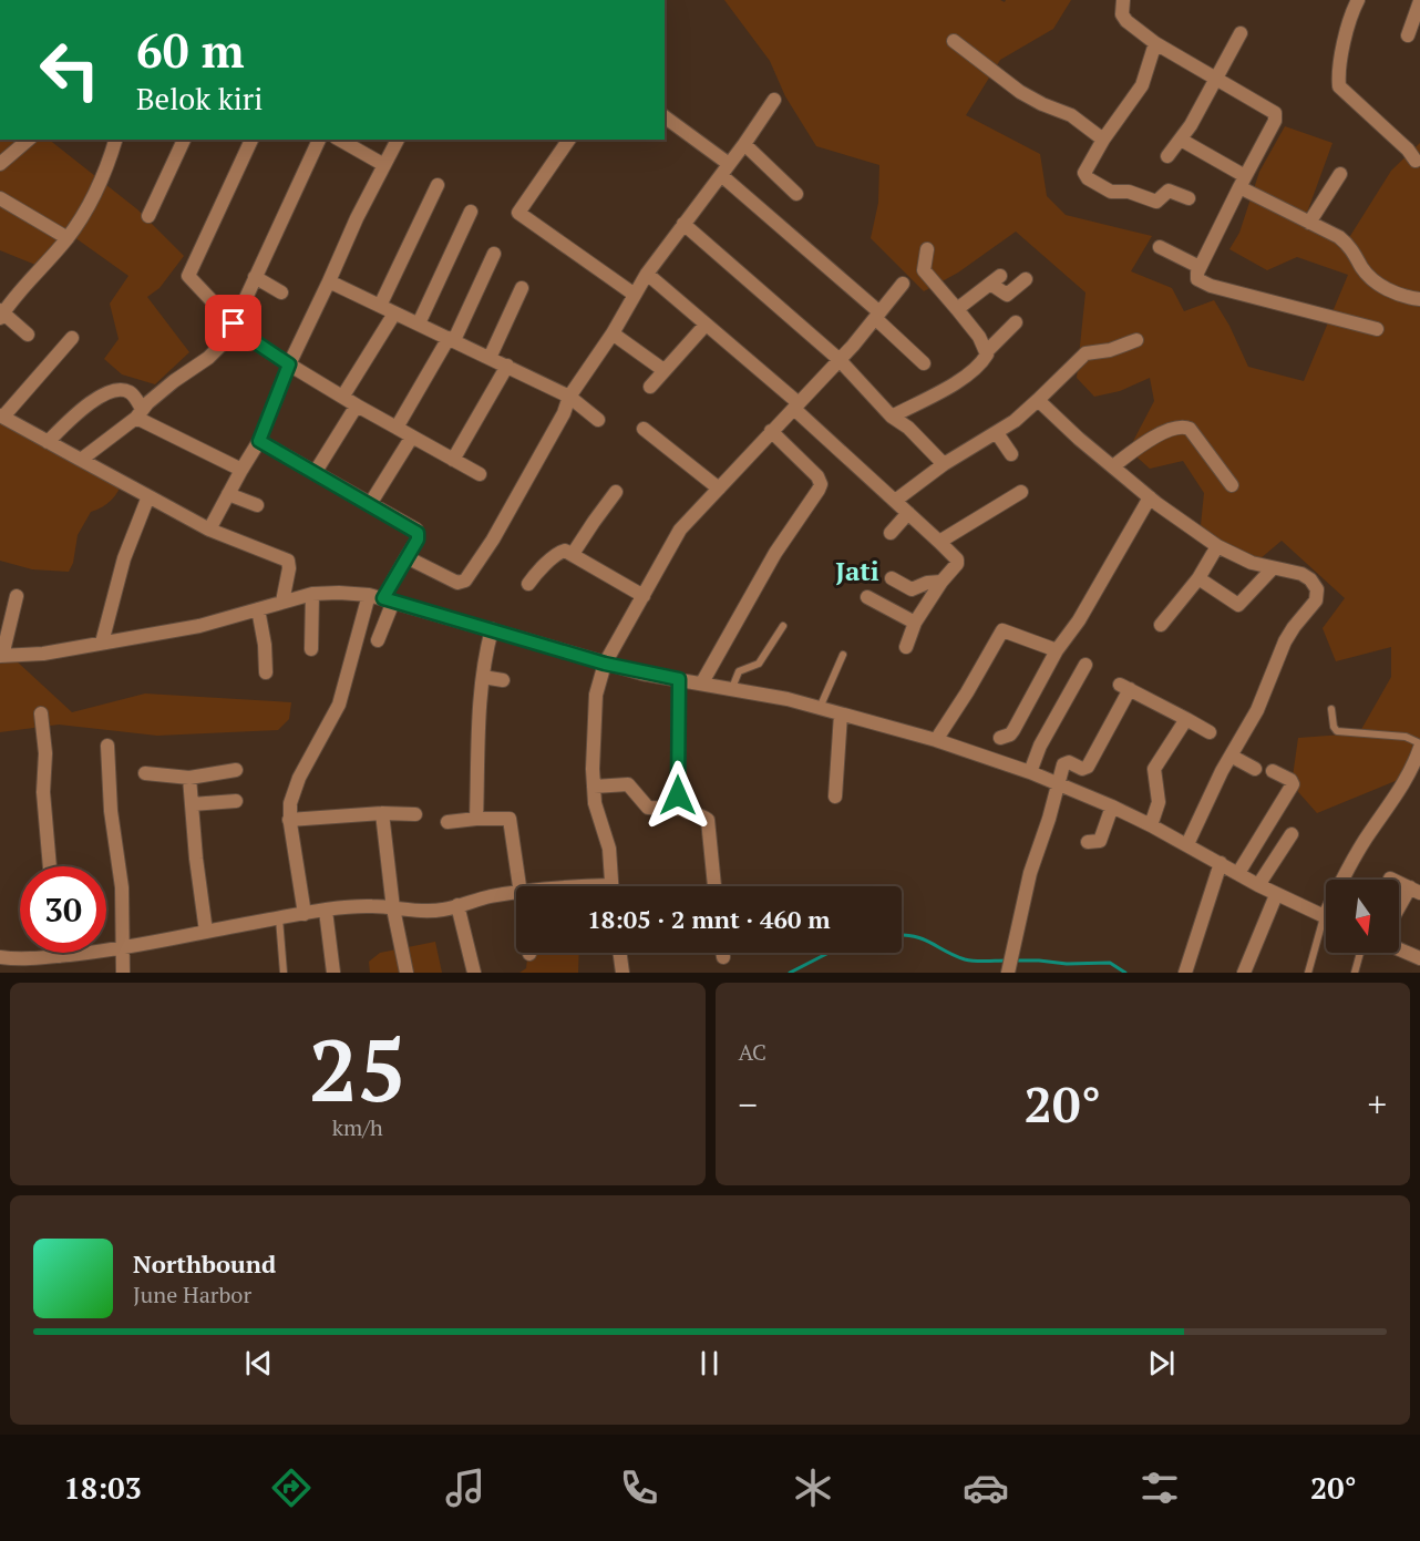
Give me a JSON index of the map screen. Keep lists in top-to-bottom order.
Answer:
{
  "districts": ["Jati"],
  "north": "bottom",
  "page": {
    "turn": ["60 m", "Belok kiri"],
    "limit": "30",
    "trip": "18:05 · 2 mnt · 460 m",
    "tile": [
      ["25", "km/h"],
      "AC"
    ],
    "heat": ["−", "20°", "+"],
    "song": ["Northbound", "June Harbor"],
    "tabs": ["18:03", "20°"]
  }
}
